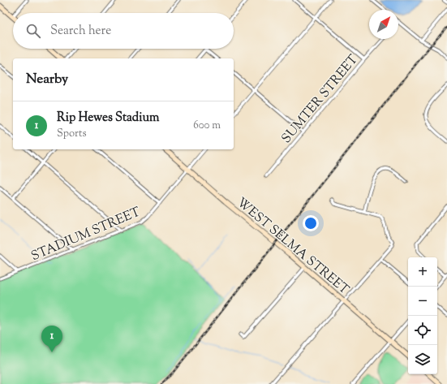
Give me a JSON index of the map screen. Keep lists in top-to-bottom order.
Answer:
{
  "streets": {
    "street": ["SUMTER STREET", "STADIUM STREET", "WEST SELMA STREET"]
  },
  "crossings": [
    ["STADIUM STREET", "WEST SELMA STREET"]
  ],
  "north": "top right",
  "page": {
    "search": "Search here",
    "heading": "Nearby",
    "list": [
      {
        "mark": "1",
        "name": "Rip Hewes Stadium",
        "note": "Sports",
        "value": "600 m"
      }
    ],
    "map_buttons": ["+", "−"],
    "pins": "1"
  }
}
